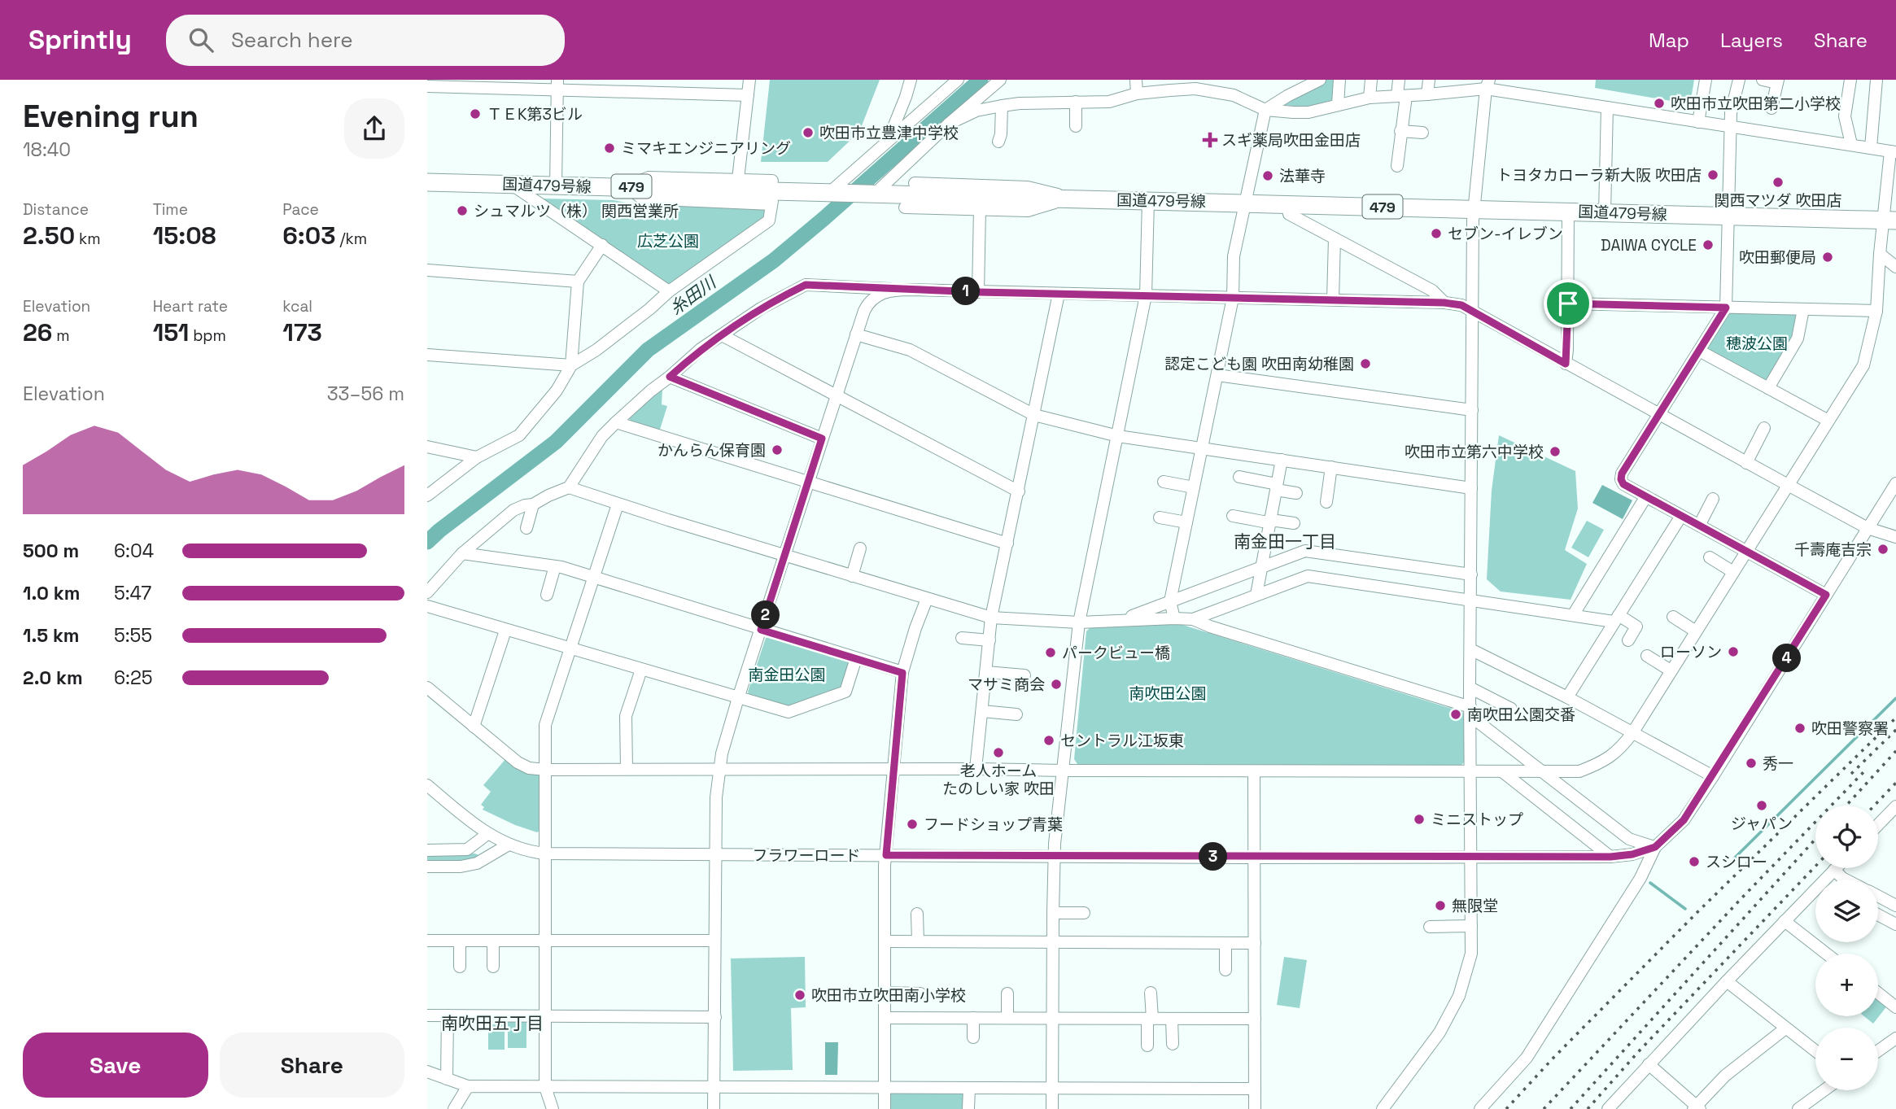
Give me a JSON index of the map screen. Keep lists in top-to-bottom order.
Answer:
{
  "streets": {
    "highway": ["国道479号線", "479"],
    "street": ["フラワーロード"]
  },
  "districts": ["南金田一丁目", "南吹田五丁目"],
  "water": ["糸田川"],
  "parks": [
    "広芝公園",
    "穂波公園",
    "南金田公園",
    "南吹田公園"
  ],
  "places": {
    "other": [
      "吹田市立吹田第二小学校",
      "ＴＥK第3ビル",
      "吹田市立豊津中学校",
      "ミマキエンジニアリング",
      "トヨタカローラ新大阪 吹田店",
      "法華寺",
      "関西マツダ 吹田店",
      "シュマルツ（株） 関西営業所",
      "セブン-イレブン",
      "DAIWA CYCLE",
      "吹田郵便局",
      "認定こども園 吹田南幼稚園",
      "かんらん保育園",
      "吹田市立第六中学校",
      "千壽庵吉宗",
      "ローソン",
      "パークビュー橋",
      "マサミ商会",
      "南吹田公園交番",
      "吹田警察署",
      "セントラル江坂東",
      "老人ホーム たのしい家 吹田",
      "秀一",
      "ジャパン",
      "ミニストップ",
      "フードショップ青葉",
      "スシロー",
      "無限堂",
      "吹田市立吹田南小学校"
    ],
    "health": ["スギ薬局吹田金田店"]
  },
  "page": {
    "header": "Sprintly",
    "search": "Search here",
    "nav": ["Map", "Layers", "Share"],
    "heading": ["Evening run", "18:40"],
    "stats": [
      ["Distance", "2.50 km"],
      ["Time", "15:08"],
      ["Pace", "6:03 /km"],
      ["Elevation", "26 m"],
      ["Heart rate", "151 bpm"],
      ["kcal", "173"]
    ],
    "pins": [
      "1",
      "2",
      "4",
      "3"
    ],
    "chart": ["Elevation", "33–56 m"],
    "list": [
      {
        "name": "500 m",
        "note": "6:04"
      },
      {
        "name": "1.0 km",
        "note": "5:47"
      },
      {
        "name": "1.5 km",
        "note": "5:55"
      },
      {
        "name": "2.0 km",
        "note": "6:25"
      }
    ],
    "map_buttons": ["+", "−"],
    "buttons": ["Save", "Share"]
  }
}
